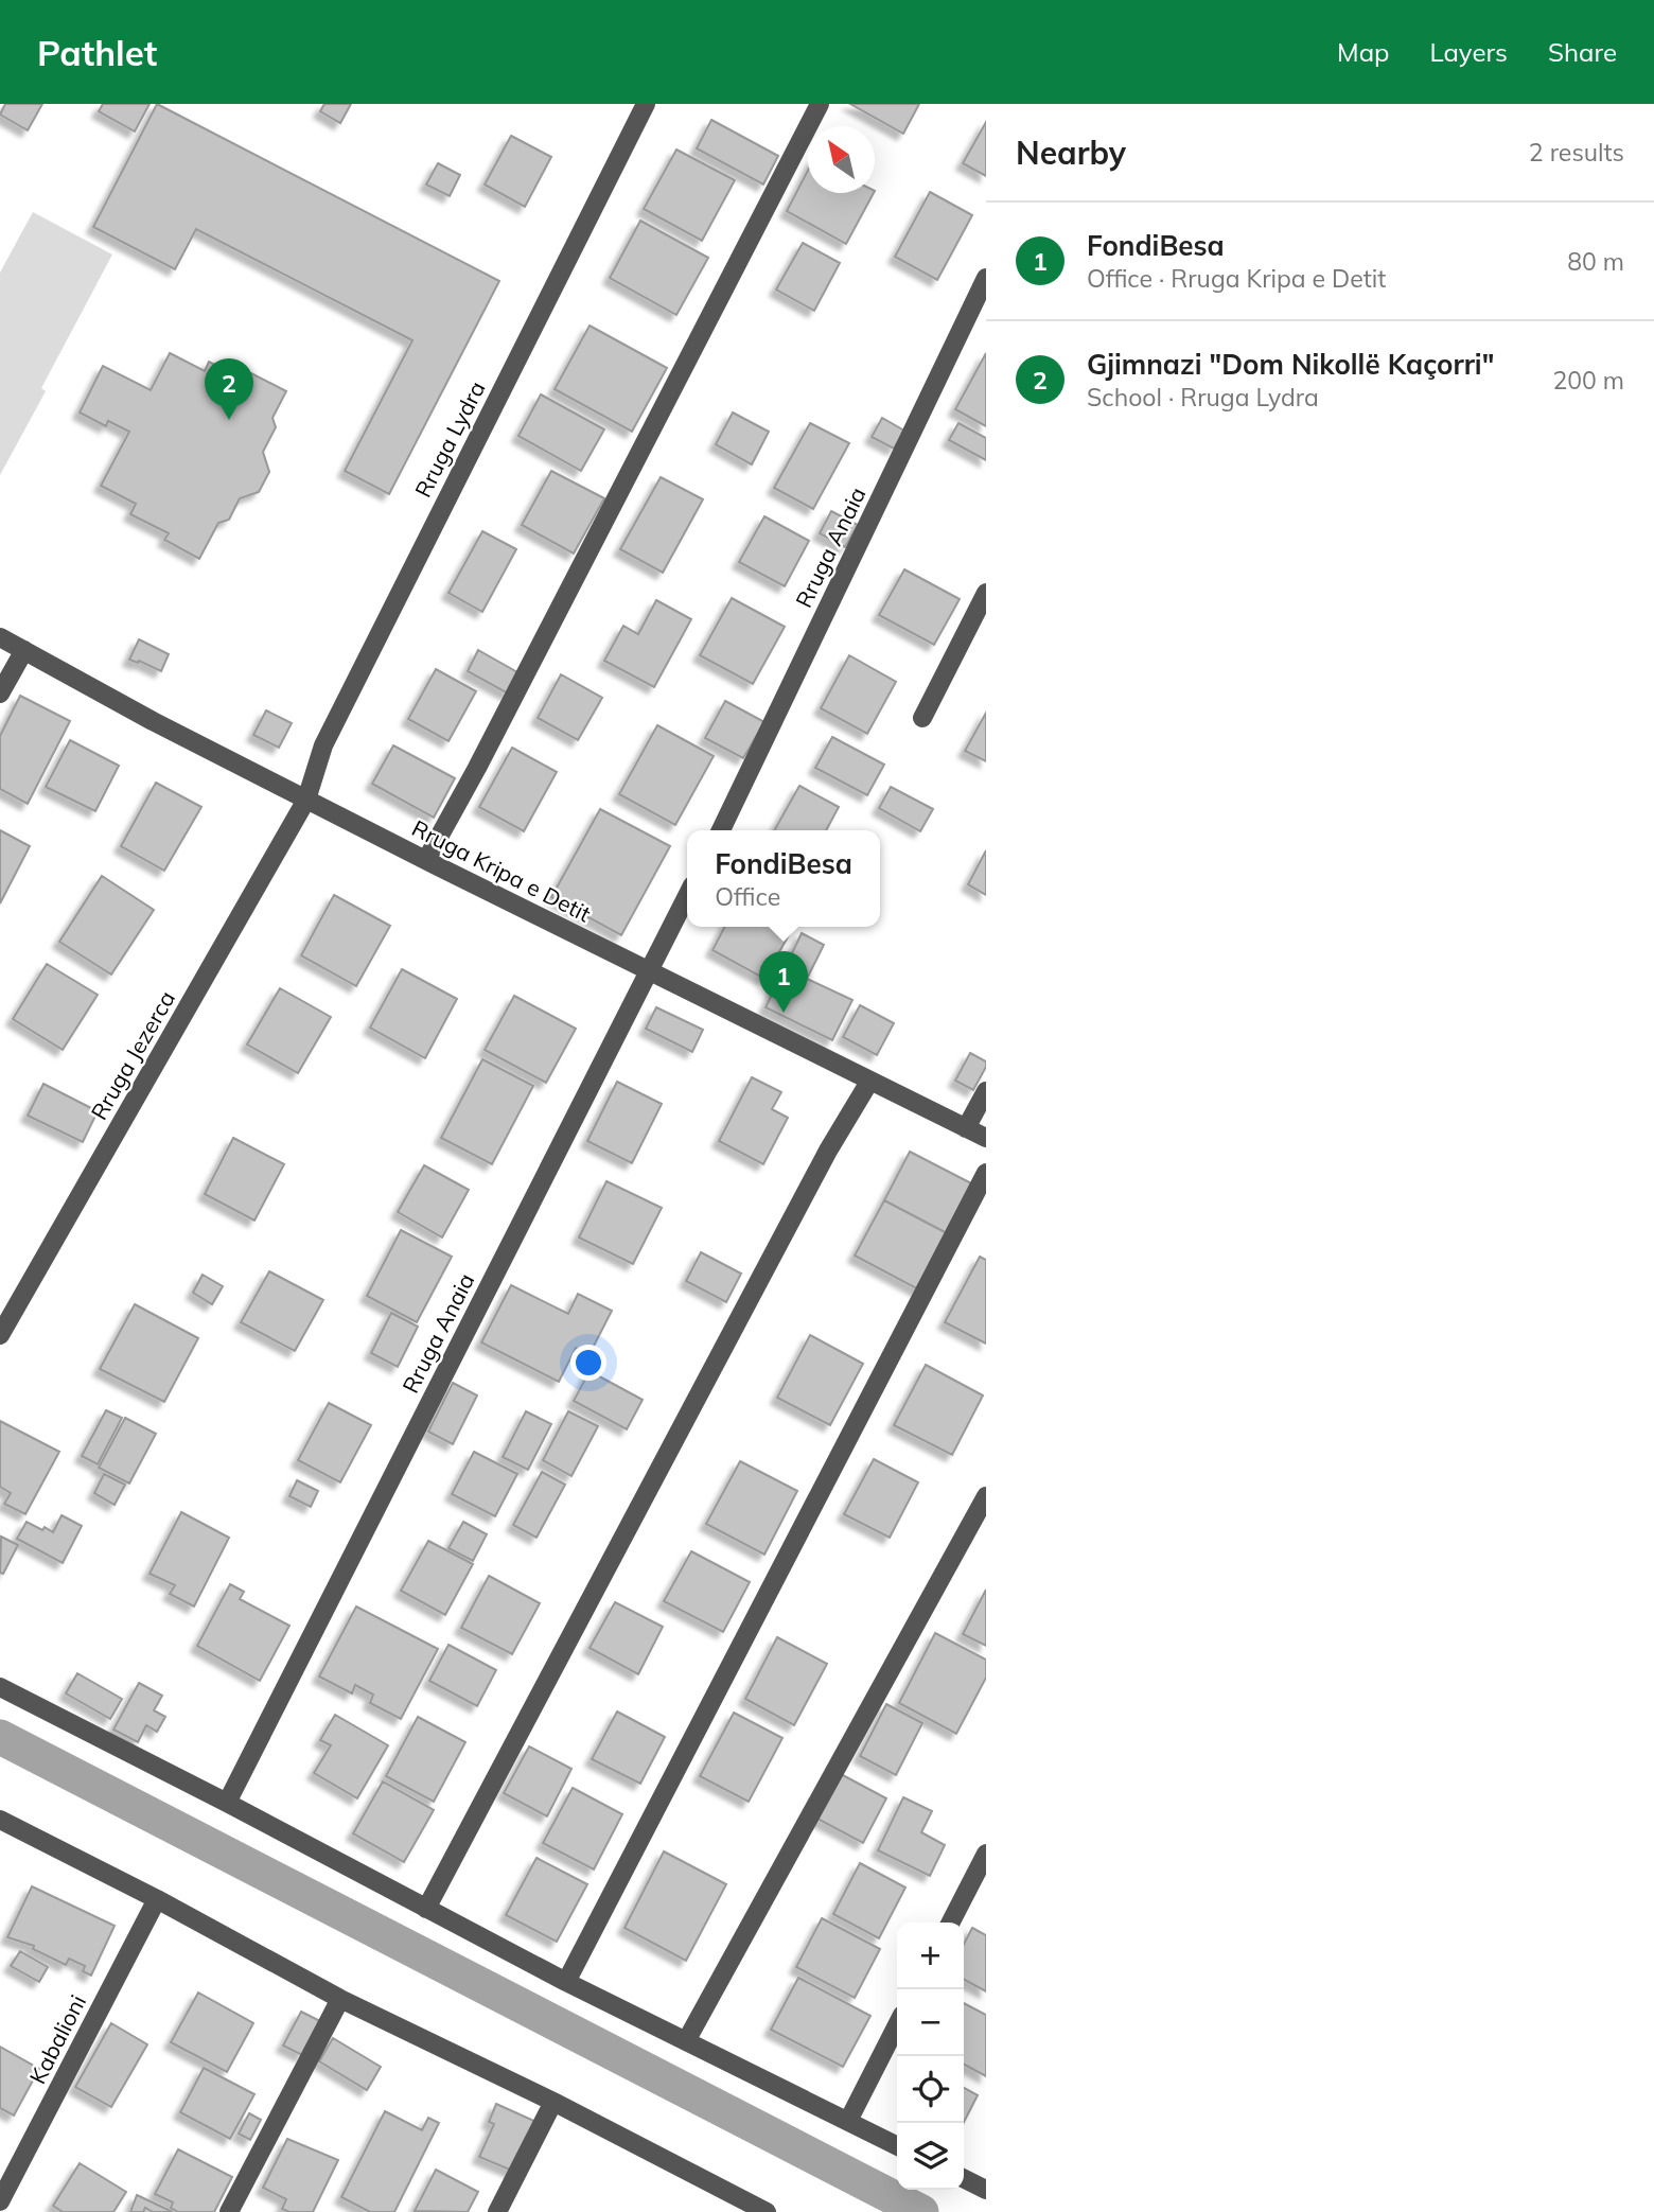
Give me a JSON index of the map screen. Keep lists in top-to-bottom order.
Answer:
{
  "streets": {
    "street": [
      "Rruga Lydra",
      "Rruga Anaia",
      "Rruga Kripa e Detit",
      "Rruga Jezerca",
      "Kabalioni"
    ]
  },
  "crossings": [
    ["Rruga Lydra", "Rruga Kripa e Detit"],
    ["Rruga Lydra", "Rruga Jezerca"],
    ["Rruga Anaia", "Rruga Kripa e Detit"],
    ["Rruga Kripa e Detit", "Rruga Jezerca"]
  ],
  "north": "top left",
  "page": {
    "header": "Pathlet",
    "nav": ["Map", "Layers", "Share"],
    "heading": ["Nearby", "2 results"],
    "list": [
      {
        "mark": "1",
        "name": "FondiBesa",
        "note": "Office · Rruga Kripa e Detit",
        "value": "80 m"
      },
      {
        "mark": "2",
        "name": "Gjimnazi \"Dom Nikollë Kaçorri\"",
        "note": "School · Rruga Lydra",
        "value": "200 m"
      }
    ],
    "pins": ["2", "1"],
    "popup": ["FondiBesa", "Office"],
    "map_buttons": ["+", "−"]
  }
}
